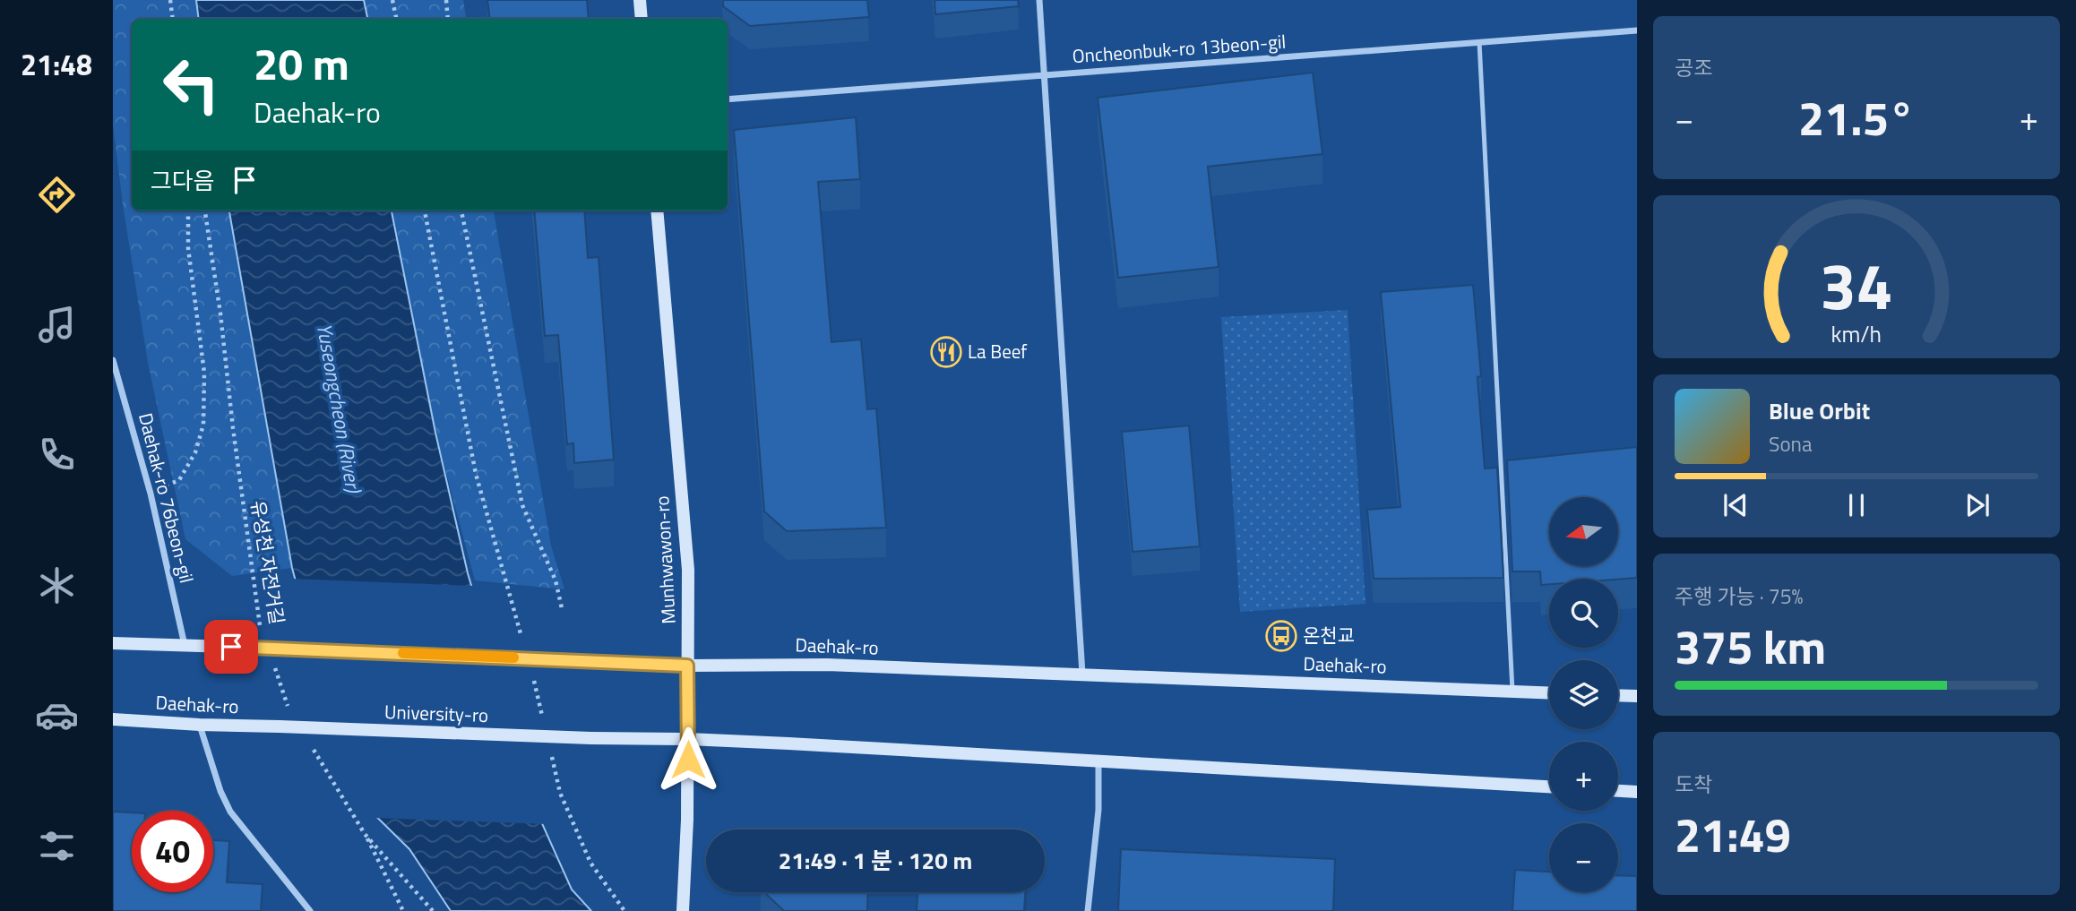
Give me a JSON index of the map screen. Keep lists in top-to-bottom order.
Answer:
{
  "streets": {
    "street": [
      "Oncheonbuk-ro 13beon-gil",
      "Daehak-ro 76beon-gil",
      "Munhwawon-ro",
      "Daehak-ro",
      "University-ro"
    ],
    "path": ["유성천 자전거길"]
  },
  "crossings": [
    ["Daehak-ro 76beon-gil", "Daehak-ro"],
    ["Munhwawon-ro", "Daehak-ro"],
    ["Munhwawon-ro", "University-ro"],
    ["Daehak-ro", "University-ro"]
  ],
  "water": ["Yuseongcheon (River)"],
  "places": {
    "restaurant": ["La Beef"],
    "bus stop": ["온천교"]
  },
  "north": "left",
  "page": {
    "tabs": "21:48",
    "tile": [
      "공조",
      ["주행 가능 · 75%", "375 km"],
      ["도착", "21:49"]
    ],
    "turn": ["20 m", "Daehak-ro"],
    "heat": ["−", "21.5°", "+"],
    "then": "그다음",
    "song": ["Blue Orbit", "Sona"],
    "map_buttons": ["+", "−"],
    "limit": "40",
    "trip": "21:49 · 1 분 · 120 m",
    "gauge": ["34", "km/h"]
  }
}
